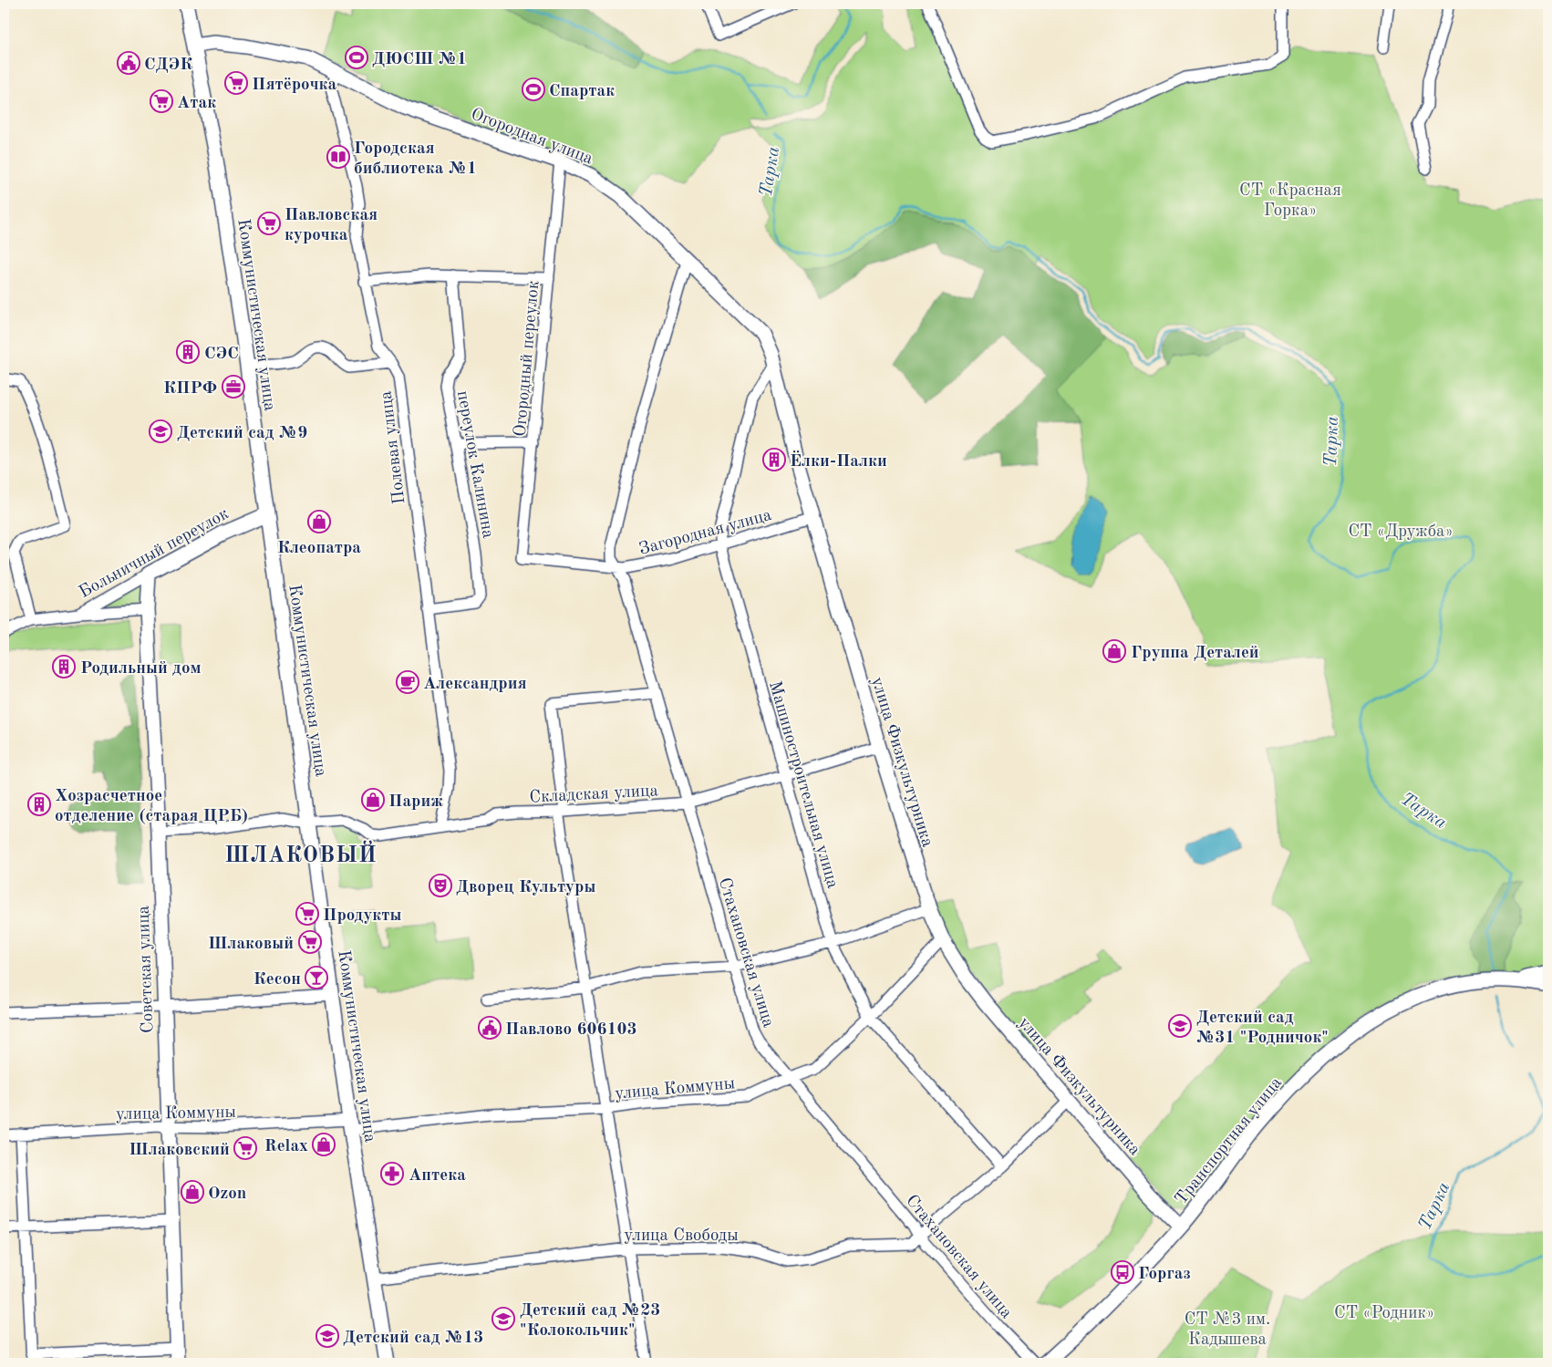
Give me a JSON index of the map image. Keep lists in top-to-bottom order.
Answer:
{
  "streets": {
    "street": [
      "Огородная улица",
      "Коммунистическая улица",
      "Огородный переулок",
      "Полевая улица",
      "переулок Калинина",
      "Загородная улица",
      "Больничный переулок",
      "улица Физкультурника",
      "Машиностроительная улица",
      "Складская улица",
      "Стахановская улица",
      "Советская улица",
      "улица Коммуны",
      "Транспортная улица",
      "улица Свободы"
    ]
  },
  "crossings": [
    ["Огородная улица", "Коммунистическая улица"],
    ["Огородная улица", "Огородный переулок"],
    ["Огородная улица", "Полевая улица"],
    ["Огородная улица", "улица Физкультурника"],
    ["Коммунистическая улица", "Больничный переулок"],
    ["Коммунистическая улица", "Складская улица"],
    ["Коммунистическая улица", "улица Коммуны"],
    ["Коммунистическая улица", "улица Свободы"],
    ["Огородный переулок", "Загородная улица"],
    ["Полевая улица", "переулок Калинина"],
    ["Полевая улица", "Складская улица"],
    ["Загородная улица", "улица Физкультурника"],
    ["Загородная улица", "Машиностроительная улица"],
    ["Загородная улица", "Стахановская улица"],
    ["Больничный переулок", "Советская улица"],
    ["улица Физкультурника", "Машиностроительная улица"],
    ["улица Физкультурника", "Складская улица"],
    ["улица Физкультурника", "улица Коммуны"],
    ["улица Физкультурника", "Транспортная улица"],
    ["улица Физкультурника", "улица Свободы"],
    ["Машиностроительная улица", "Складская улица"],
    ["Машиностроительная улица", "улица Коммуны"],
    ["Машиностроительная улица", "улица Свободы"],
    ["Складская улица", "Стахановская улица"],
    ["Складская улица", "Советская улица"],
    ["Стахановская улица", "улица Коммуны"],
    ["Стахановская улица", "улица Свободы"],
    ["Советская улица", "улица Коммуны"]
  ],
  "districts": ["ШЛАКОВЫЙ"],
  "water": ["Тарка"],
  "parks": [
    "СТ «Красная Горка»",
    "СТ «Дружба»",
    "СТ «Родник»",
    "СТ №3 им. Кадышева"
  ],
  "places": {
    "sports": ["ДЮСШ №1", "Спартак"],
    "public building": ["СДЭК", "Павлово 606103"],
    "supermarket": [
      "Пятёрочка",
      "Атак",
      "Павловская курочка",
      "Продукты",
      "Шлаковый",
      "Шлаковский"
    ],
    "library": ["Городская библиотека №1"],
    "building": [
      "СЭС",
      "Ёлки-Палки",
      "Родильный дом",
      "Хозрасчетное отделение (старая ЦРБ)"
    ],
    "office": ["КПРФ"],
    "school or university": [
      "Детский сад №9",
      "Детский сад №31 \"Родничок\"",
      "Детский сад №23 \"Колокольчик\"",
      "Детский сад №13"
    ],
    "shop": [
      "Клеопатра",
      "Группа Деталей",
      "Париж",
      "Relax",
      "Ozon"
    ],
    "cafe": ["Александрия"],
    "theatre": ["Дворец Культуры"],
    "bar": ["Кесон"],
    "pharmacy": ["Аптека"],
    "bus stop": ["Горгаз"]
  }
}
